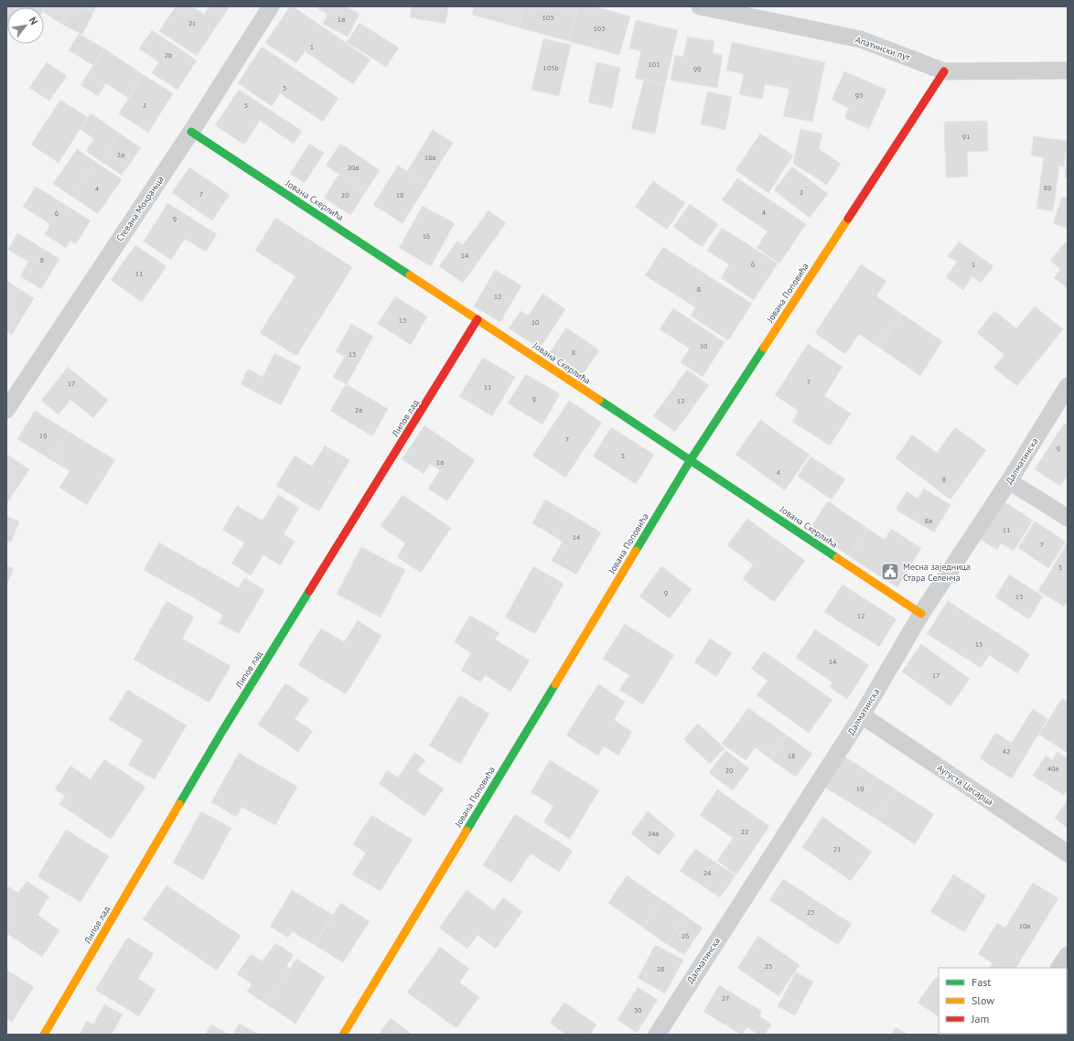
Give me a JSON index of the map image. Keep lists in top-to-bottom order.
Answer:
{
  "streets": {
    "street": [
      "Апатински пут",
      "Јована Скерлића",
      "Стевана Мокрањца",
      "Јована Поповића",
      "Липов лад",
      "Далматинска",
      "Аугуста Цесарца"
    ]
  },
  "crossings": [
    ["Апатински пут", "Јована Поповића"],
    ["Јована Скерлића", "Стевана Мокрањца"],
    ["Јована Скерлића", "Јована Поповића"],
    ["Јована Скерлића", "Липов лад"],
    ["Јована Скерлића", "Далматинска"],
    ["Далматинска", "Аугуста Цесарца"]
  ],
  "places": {
    "public building": ["Месна заједница Стара Селенча"]
  },
  "house_numbers": [
    "105",
    "1a",
    "2c",
    "103",
    "1",
    "2b",
    "101",
    "105b",
    "99",
    "3",
    "93",
    "2",
    "5",
    "91",
    "2a",
    "18a",
    "20a",
    "89",
    "4",
    "2",
    "7",
    "20",
    "18",
    "4",
    "6",
    "9",
    "16",
    "14",
    "8",
    "6",
    "1",
    "11",
    "8",
    "12",
    "13",
    "10",
    "10",
    "8",
    "15",
    "7",
    "17",
    "11",
    "9",
    "12",
    "2a",
    "19",
    "7",
    "9",
    "5",
    "1a",
    "4",
    "8",
    "8a",
    "11",
    "14",
    "7",
    "5",
    "9",
    "13",
    "12",
    "15",
    "14",
    "17",
    "42",
    "18",
    "40a",
    "20",
    "19",
    "22",
    "24a",
    "21",
    "24",
    "23",
    "10a",
    "26",
    "25",
    "28",
    "27",
    "30"
  ],
  "legend": ["Fast", "Slow", "Jam"],
  "north": "top right"
}
